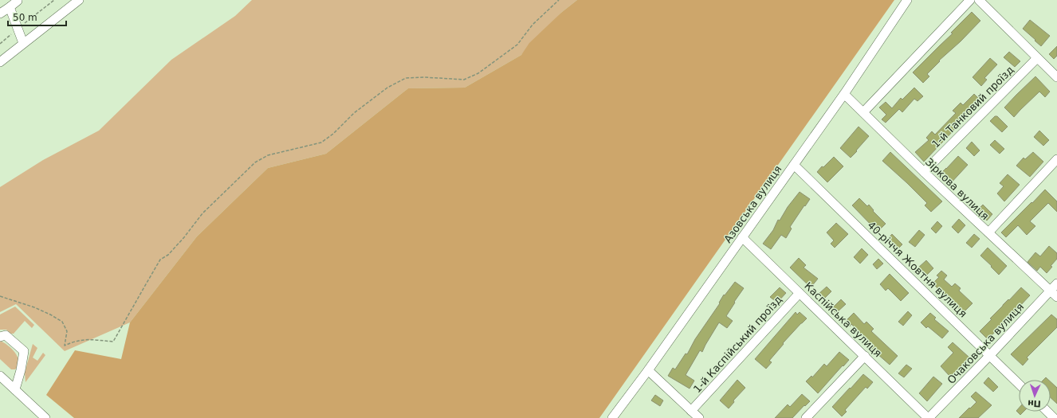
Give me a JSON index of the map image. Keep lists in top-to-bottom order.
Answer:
{
  "streets": {
    "street": [
      "1-й Танковий проїзд",
      "Зіркова вулиця",
      "Азовська вулиця",
      "40-річчя Жовтня вулиця",
      "Каспійська вулиця",
      "Очаковська вулиця",
      "1-й Каспійський проїзд"
    ]
  },
  "crossings": [
    ["1-й Танковий проїзд", "Зіркова вулиця"],
    ["Зіркова вулиця", "Азовська вулиця"],
    ["Зіркова вулиця", "Очаковська вулиця"],
    ["Азовська вулиця", "40-річчя Жовтня вулиця"],
    ["Азовська вулиця", "Каспійська вулиця"],
    ["40-річчя Жовтня вулиця", "Очаковська вулиця"],
    ["Каспійська вулиця", "Очаковська вулиця"],
    ["Каспійська вулиця", "1-й Каспійський проїзд"]
  ],
  "scale_bar": "50 m",
  "north": "bottom"
}
